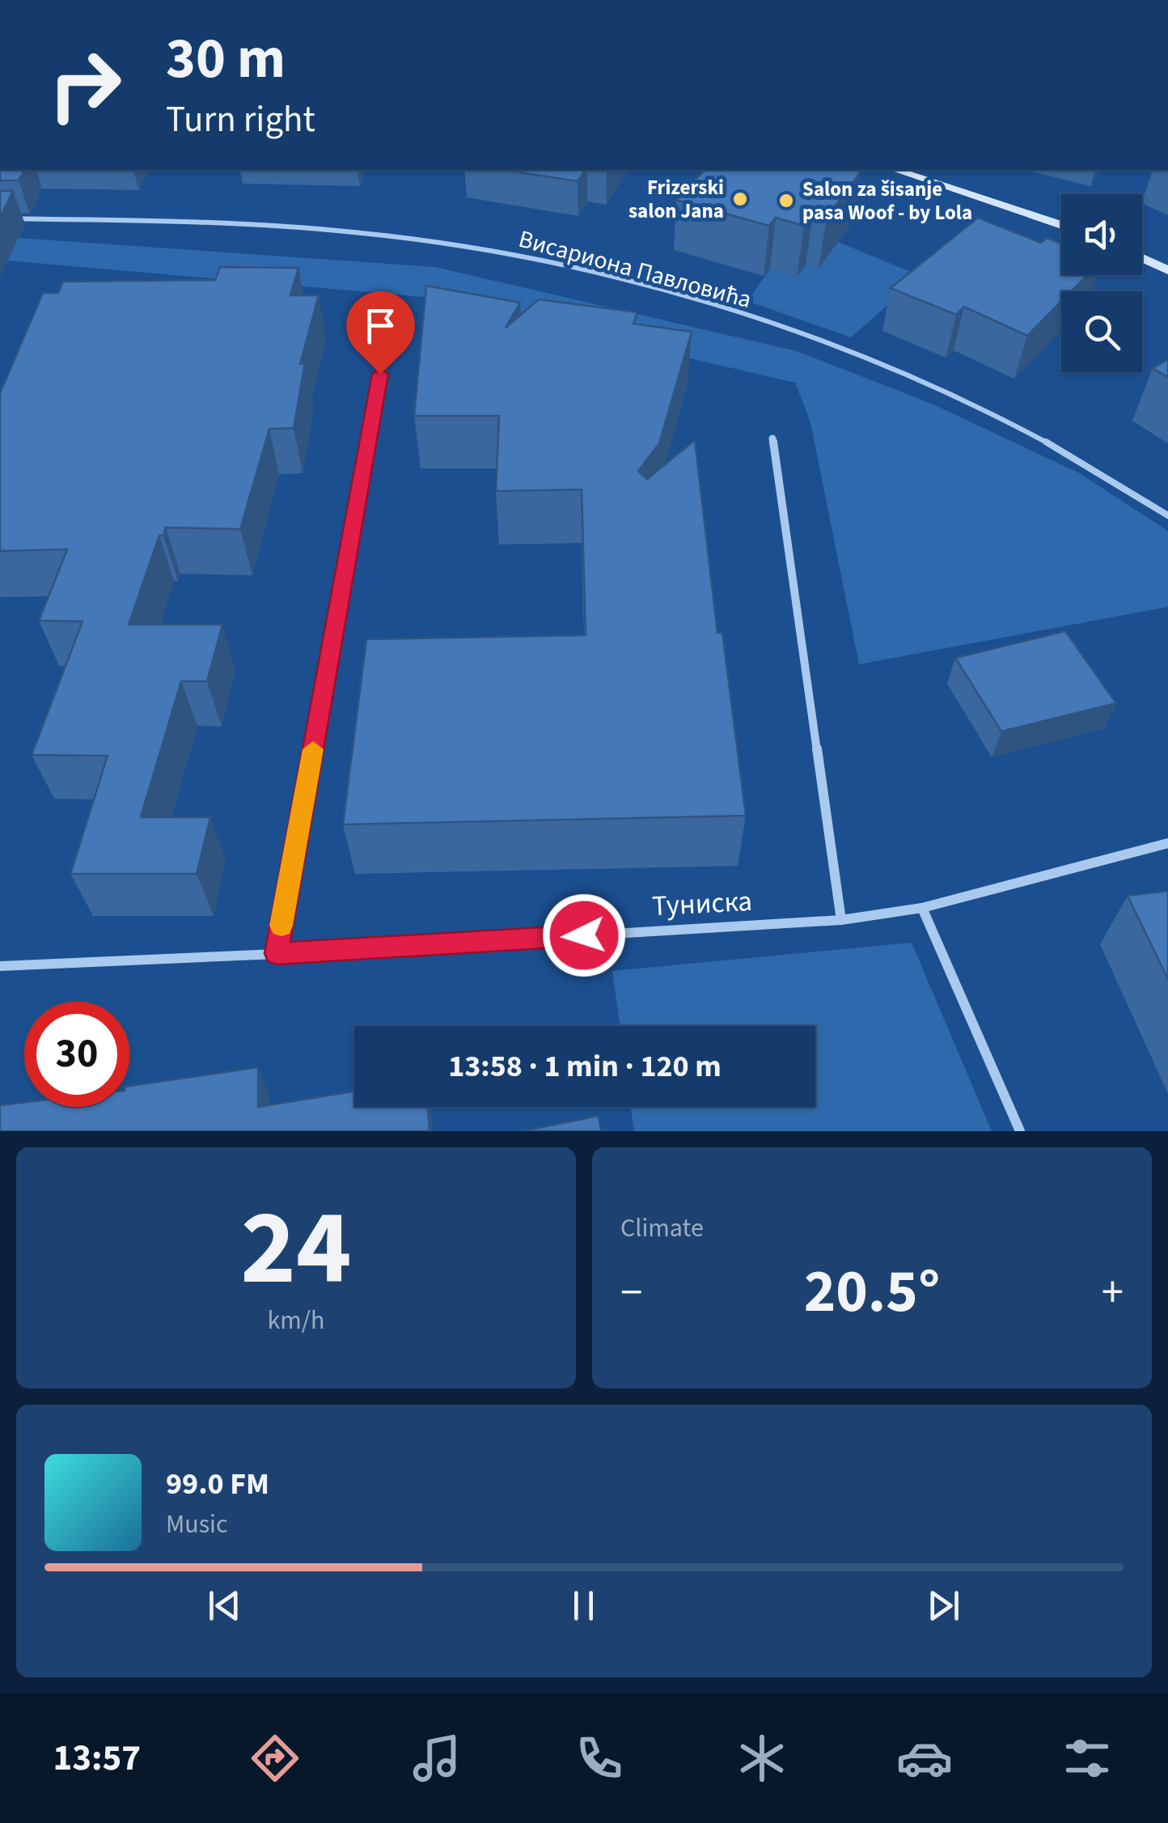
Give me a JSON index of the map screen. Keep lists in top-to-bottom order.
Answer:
{
  "streets": {
    "street": ["Туниска"],
    "lane": ["Висариона Павловића"]
  },
  "places": ["Frizerski salon Jana", "Salon za šisanje pasa Woof - by Lola"],
  "page": {
    "turn": ["30 m", "Turn right"],
    "limit": "30",
    "trip": "13:58 · 1 min · 120 m",
    "tile": [
      ["24", "km/h"],
      "Climate"
    ],
    "heat": ["−", "20.5°", "+"],
    "song": ["99.0 FM", "Music"],
    "tabs": "13:57"
  }
}
